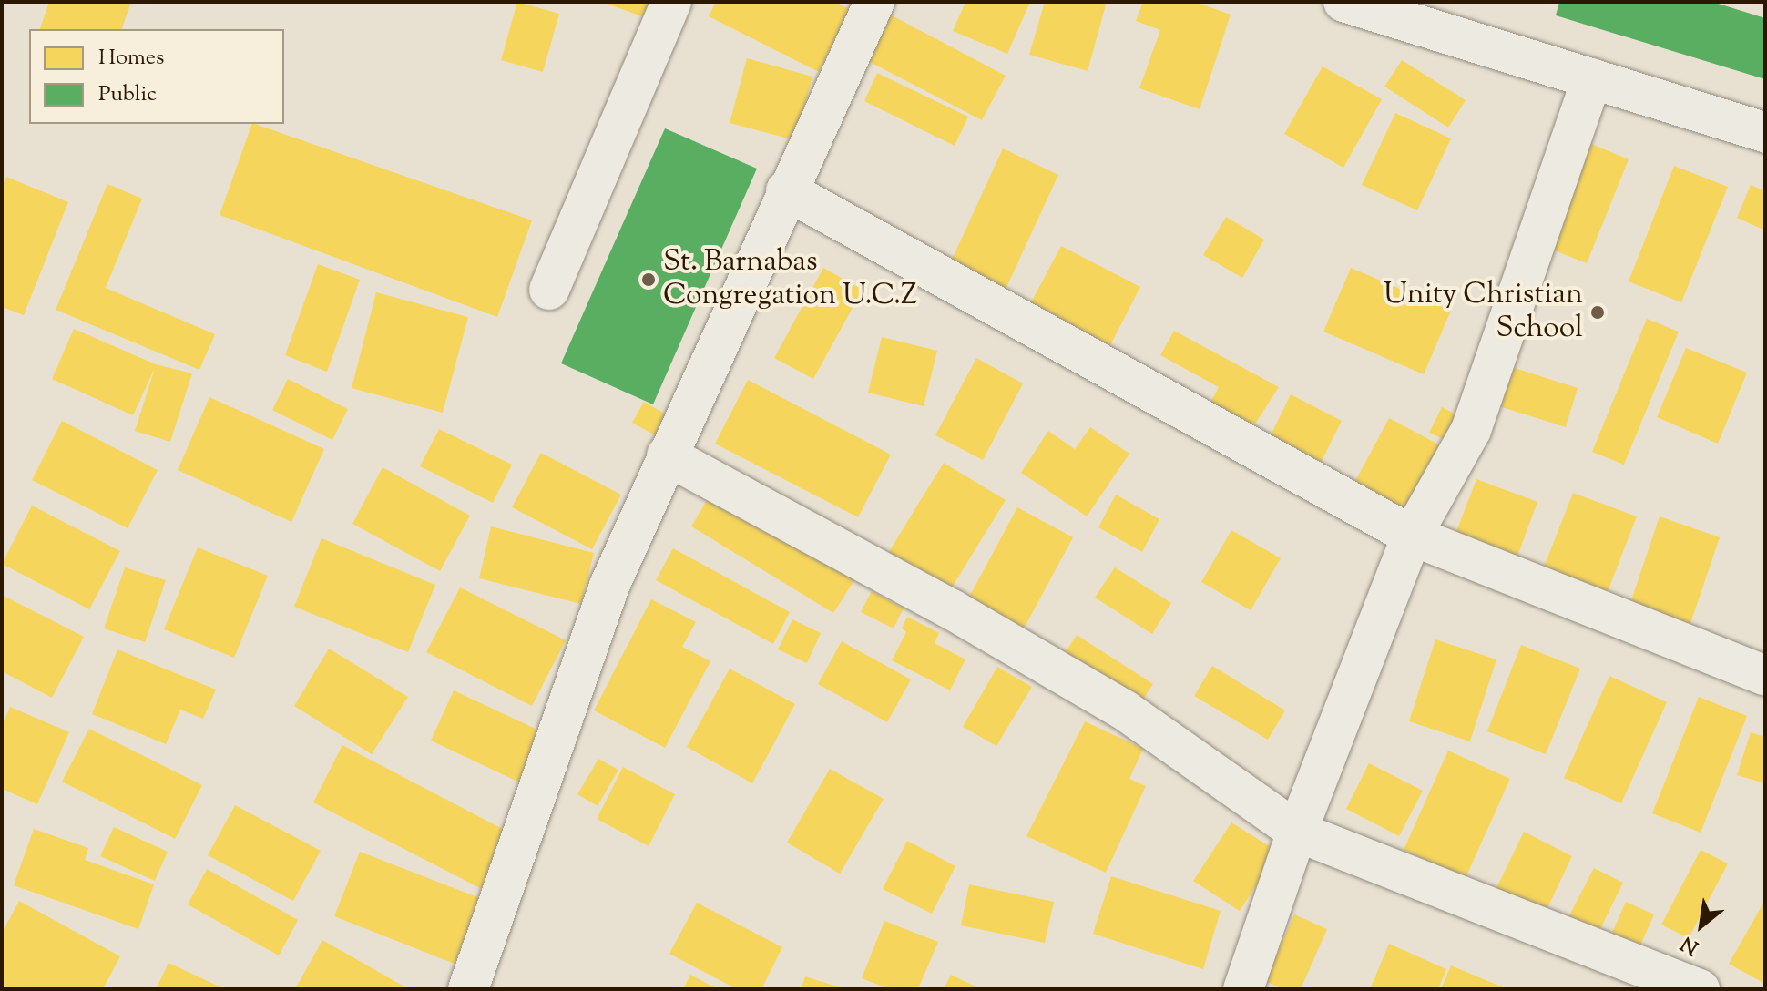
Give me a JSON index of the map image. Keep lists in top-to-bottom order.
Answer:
{
  "places": ["St. Barnabas Congregation U.C.Z", "Unity Christian School"],
  "legend": ["Homes", "Public"],
  "north": "bottom left"
}
